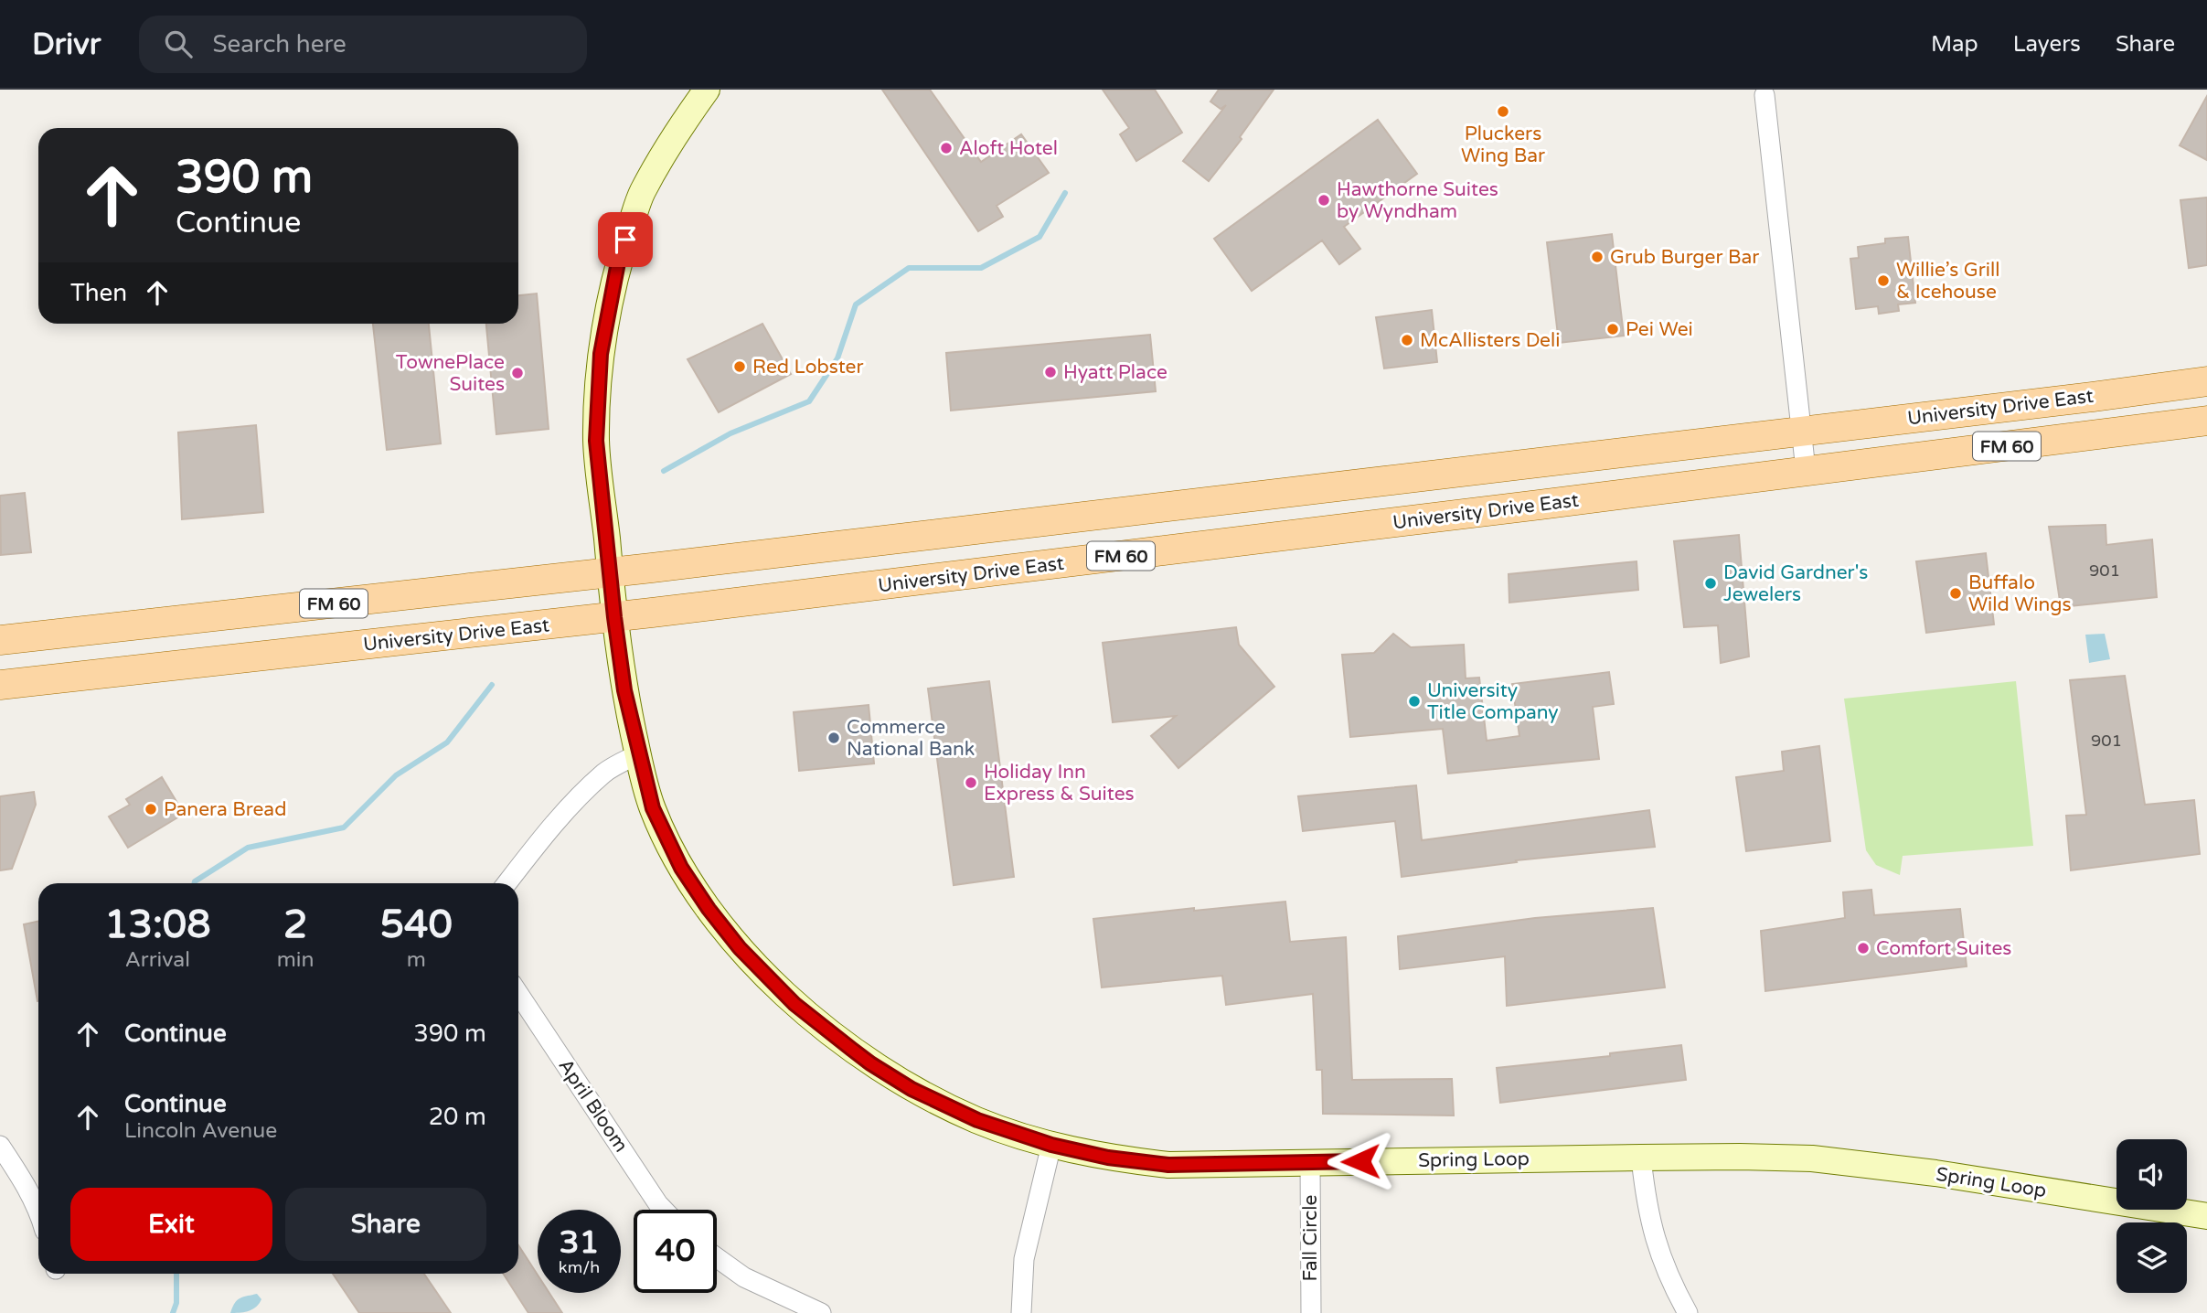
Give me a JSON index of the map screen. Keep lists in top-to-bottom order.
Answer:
{
  "streets": {
    "main road": ["University Drive East", "FM 60"],
    "street": ["April Bloom", "Spring Loop", "Fall Circle"]
  },
  "crossings": [
    ["University Drive East", "Spring Loop"],
    ["Spring Loop", "Fall Circle"]
  ],
  "places": [
    "Pluckers Wing Bar",
    "Aloft Hotel",
    "Hawthorne Suites by Wyndham",
    "Grub Burger Bar",
    "Willie’s Grill & Icehouse",
    "Pei Wei",
    "McAllisters Deli",
    "Red Lobster",
    "Hyatt Place",
    "TownePlace Suites",
    "David Gardner's Jewelers",
    "Buffalo Wild Wings",
    "University Title Company",
    "Commerce National Bank",
    "Holiday Inn Express & Suites",
    "Panera Bread",
    "Comfort Suites"
  ],
  "house_numbers": ["901", "901"],
  "page": {
    "header": "Drivr",
    "search": "Search here",
    "nav": ["Map", "Layers", "Share"],
    "turn": ["390 m", "Continue"],
    "then": "Then",
    "eta": [
      "13:08",
      "Arrival",
      "2",
      "min",
      "540",
      "m"
    ],
    "list": [
      {
        "name": "Continue",
        "value": "390 m"
      },
      {
        "name": "Continue",
        "note": "Lincoln Avenue",
        "value": "20 m"
      }
    ],
    "buttons": ["Exit", "Share"],
    "speed": "31 km/h",
    "limit": "40"
  }
}
